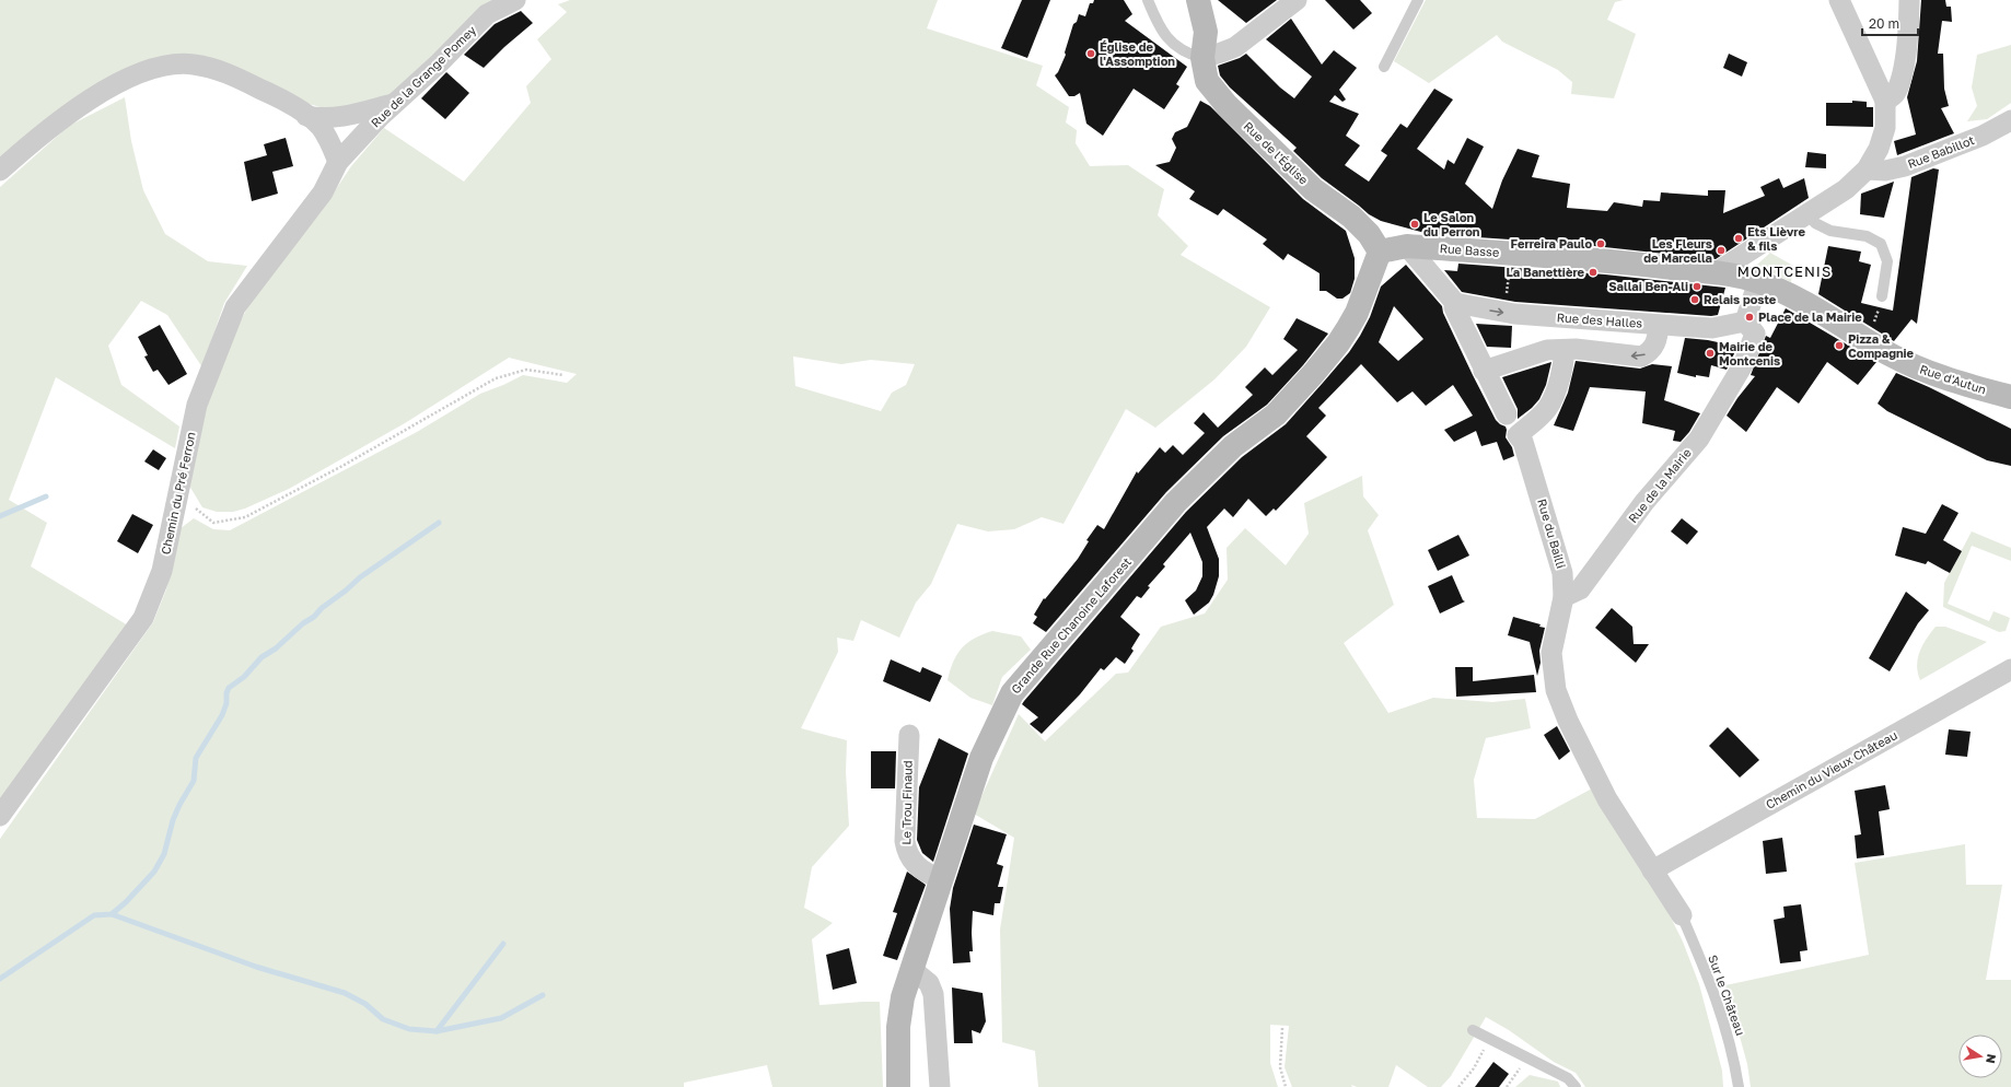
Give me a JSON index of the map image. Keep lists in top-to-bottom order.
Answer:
{
  "streets": {
    "main road": [
      "Rue de l'Église",
      "Rue Basse",
      "Rue d'Autun",
      "Grande Rue Chanoine Laforest"
    ],
    "street": [
      "Rue de la Grange Pomey",
      "Rue Babillot",
      "Rue des Halles",
      "Rue de la Mairie",
      "Chemin du Pré Ferron",
      "Rue du Bailli",
      "Chemin du Vieux Château",
      "Le Trou Finaud"
    ],
    "lane": ["Sur le Château"]
  },
  "crossings": [
    ["Rue de la Grange Pomey", "Chemin du Pré Ferron"],
    ["Rue de l'Église", "Rue Basse"],
    ["Rue de l'Église", "Grande Rue Chanoine Laforest"],
    ["Rue Basse", "Rue d'Autun"],
    ["Rue Basse", "Grande Rue Chanoine Laforest"],
    ["Rue des Halles", "Rue de la Mairie"],
    ["Rue de la Mairie", "Rue du Bailli"],
    ["Rue du Bailli", "Chemin du Vieux Château"],
    ["Rue du Bailli", "Sur le Château"],
    ["Grande Rue Chanoine Laforest", "Le Trou Finaud"]
  ],
  "districts": ["MONTCENIS"],
  "places": [
    "Église de l'Assomption",
    "Le Salon du Perron",
    "Ets Lièvre & fils",
    "Ferreira Paulo",
    "Les Fleurs de Marcella",
    "La Banettière",
    "Sallai Ben-Ali",
    "Relais poste",
    "Place de la Mairie",
    "Pizza & Compagnie",
    "Mairie de Montcenis"
  ],
  "scale_bar": "20 m",
  "north": "right"
}
